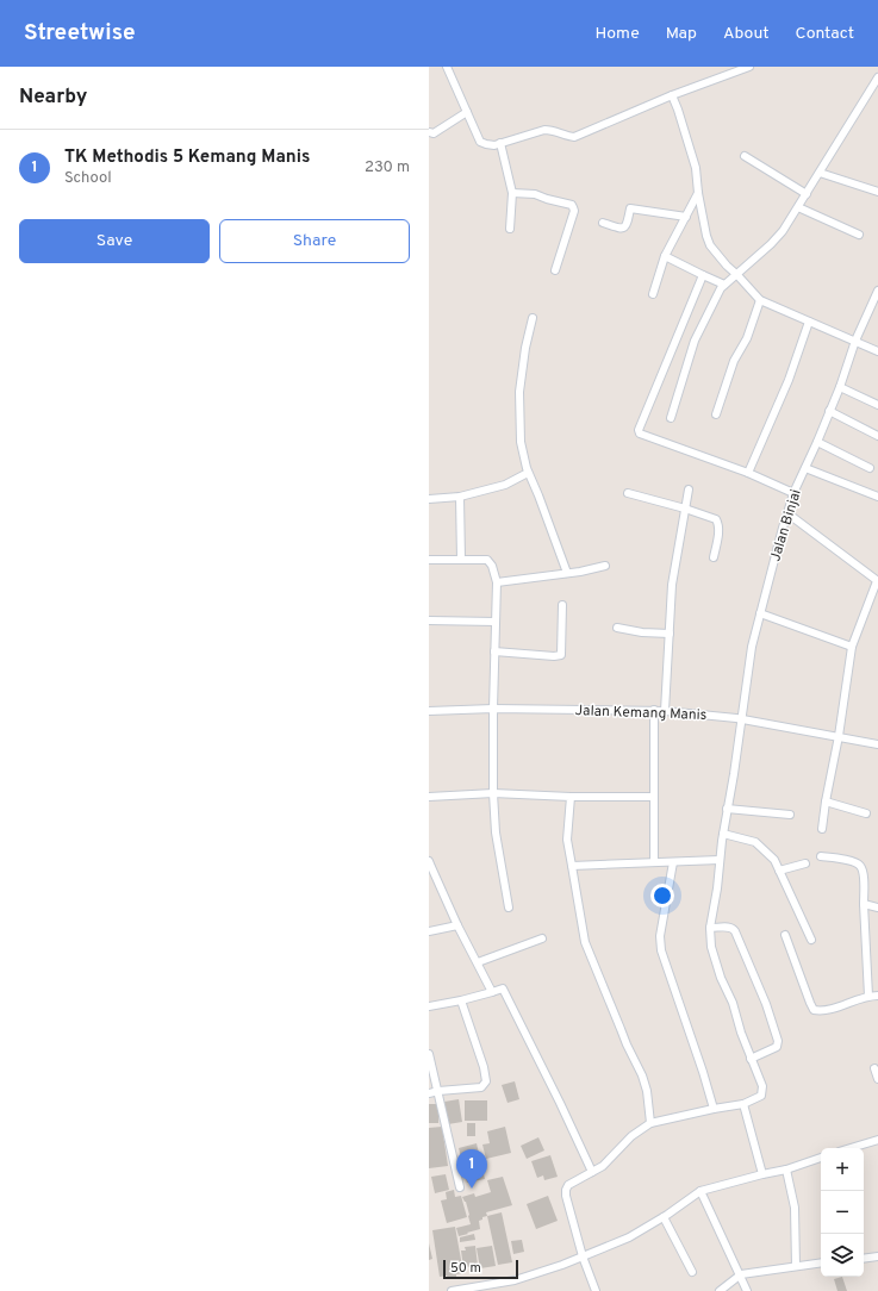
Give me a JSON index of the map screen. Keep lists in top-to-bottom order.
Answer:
{
  "streets": {
    "street": ["Jalan Binjai", "Jalan Kemang Manis"]
  },
  "crossings": [
    ["Jalan Binjai", "Jalan Kemang Manis"]
  ],
  "scale_bar": "50 m",
  "page": {
    "header": "Streetwise",
    "nav": [
      "Home",
      "Map",
      "About",
      "Contact"
    ],
    "heading": "Nearby",
    "list": [
      {
        "mark": "1",
        "name": "TK Methodis 5 Kemang Manis",
        "note": "School",
        "value": "230 m"
      }
    ],
    "buttons": ["Save", "Share"],
    "map_buttons": ["+", "−"],
    "pins": "1",
    "scale": "50 m"
  }
}
